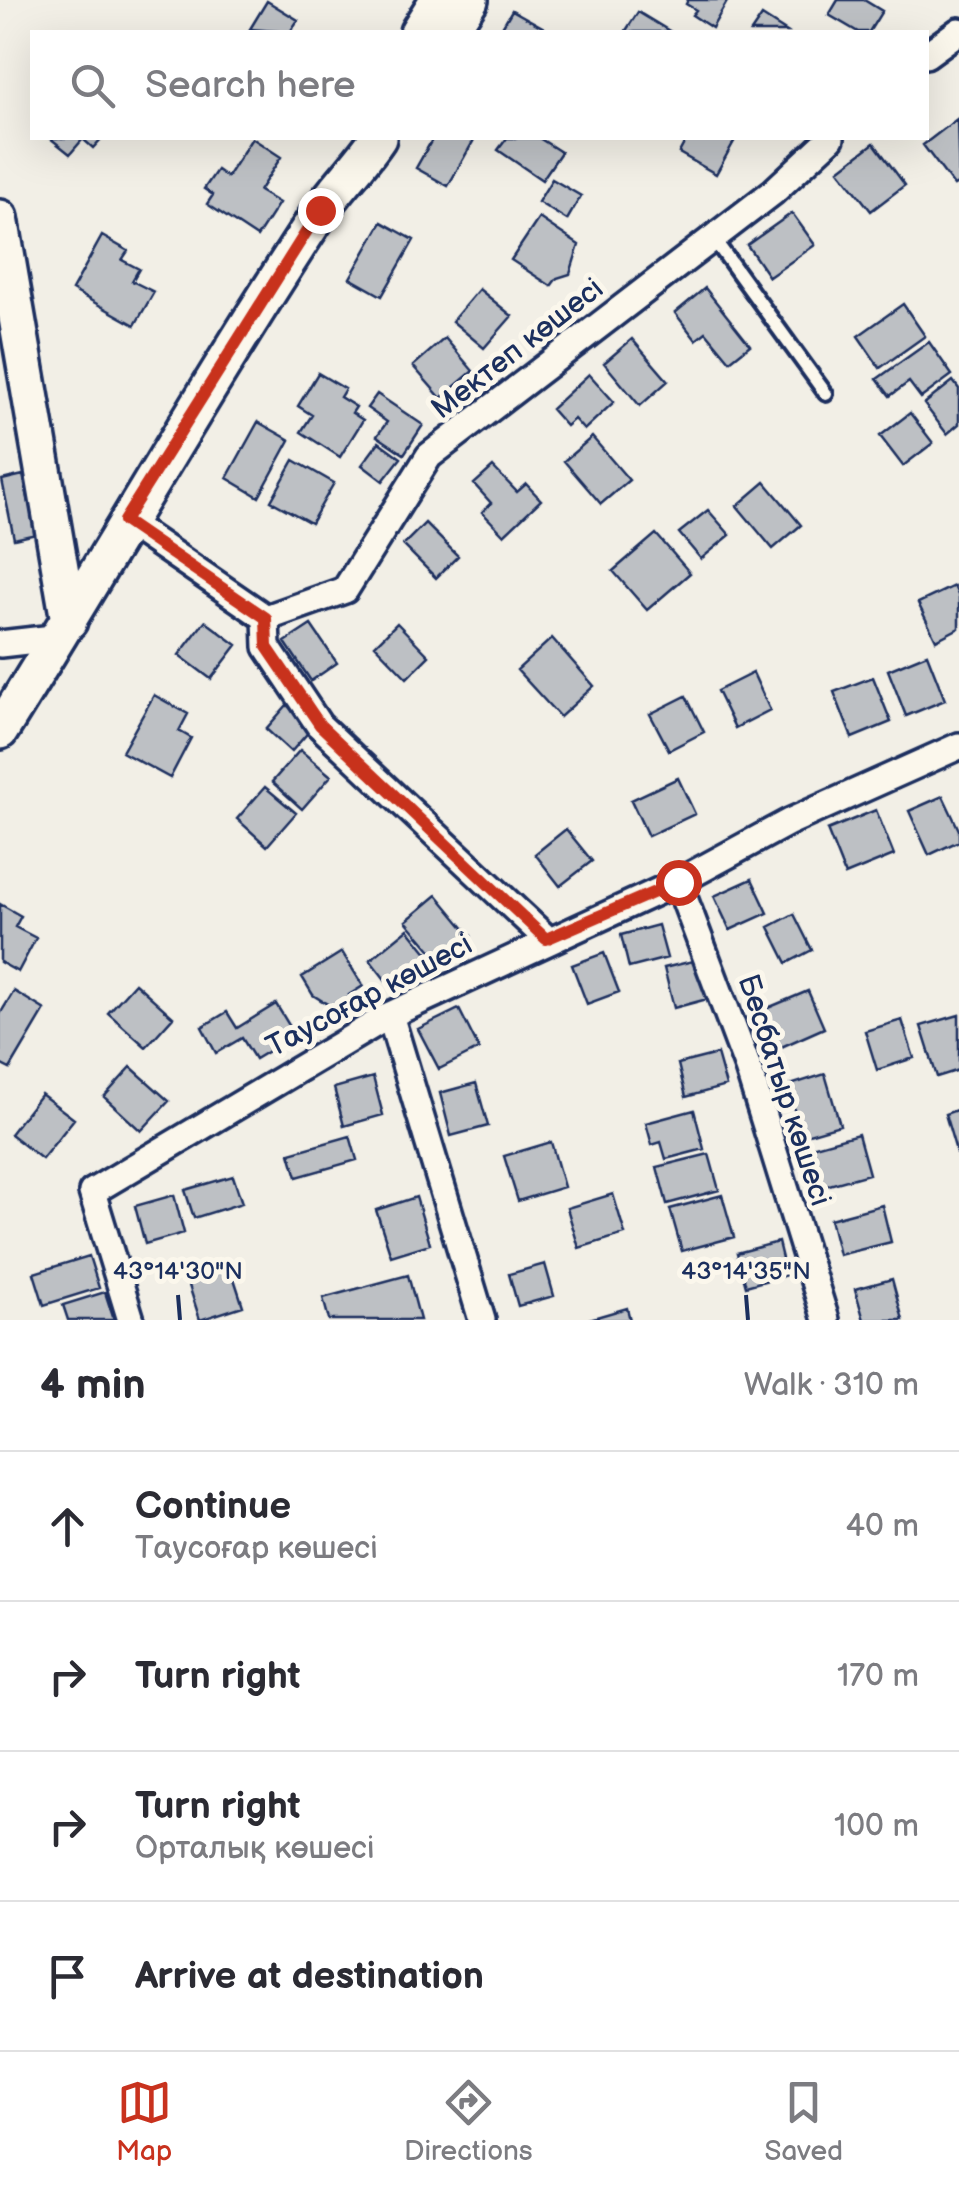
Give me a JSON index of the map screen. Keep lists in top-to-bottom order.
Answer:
{
  "streets": {
    "street": ["Мектеп көшесі", "Тауcоғар көшесі", "Бесбатыр көшесі"]
  },
  "crossings": [
    ["Тауcоғар көшесі", "Бесбатыр көшесі"]
  ],
  "page": {
    "search": "Search here",
    "heading": ["4 min", "Walk · 310 m"],
    "list": [
      ["Continue", "Тауcоғар көшесі", "40 m"],
      ["Turn right", "170 m"],
      ["Turn right", "Орталық көшесі", "100 m"],
      "Arrive at destination"
    ],
    "nav": ["Map", "Directions", "Saved"]
  },
  "coordinates": ["43°14'30\"N", "43°14'35\"N"]
}
